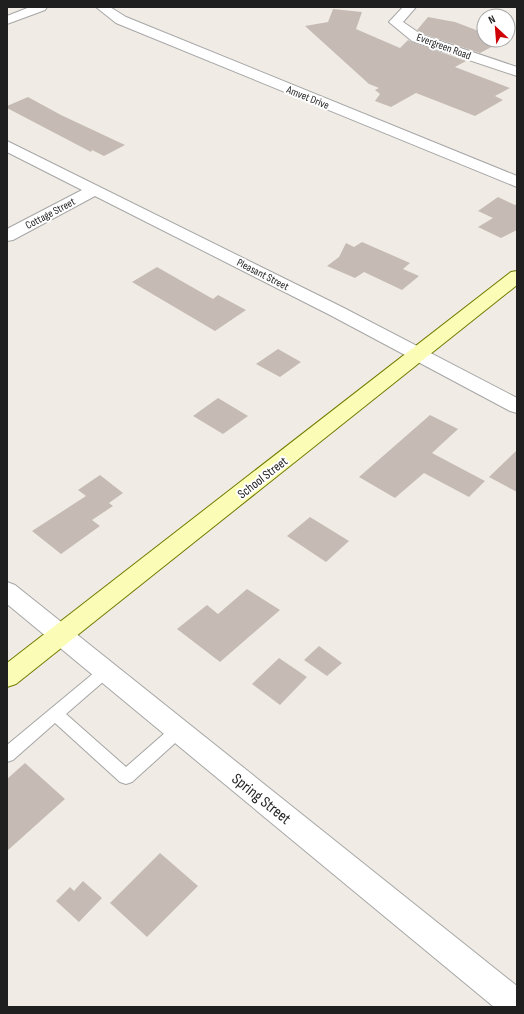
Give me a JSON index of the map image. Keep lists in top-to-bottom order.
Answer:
{
  "streets": {
    "street": [
      "Evergreen Road",
      "Amvet Drive",
      "Cottage Street",
      "Pleasant Street",
      "School Street",
      "Spring Street"
    ]
  },
  "crossings": [
    ["Cottage Street", "Pleasant Street"],
    ["Pleasant Street", "School Street"],
    ["School Street", "Spring Street"]
  ],
  "north": "top left"
}
